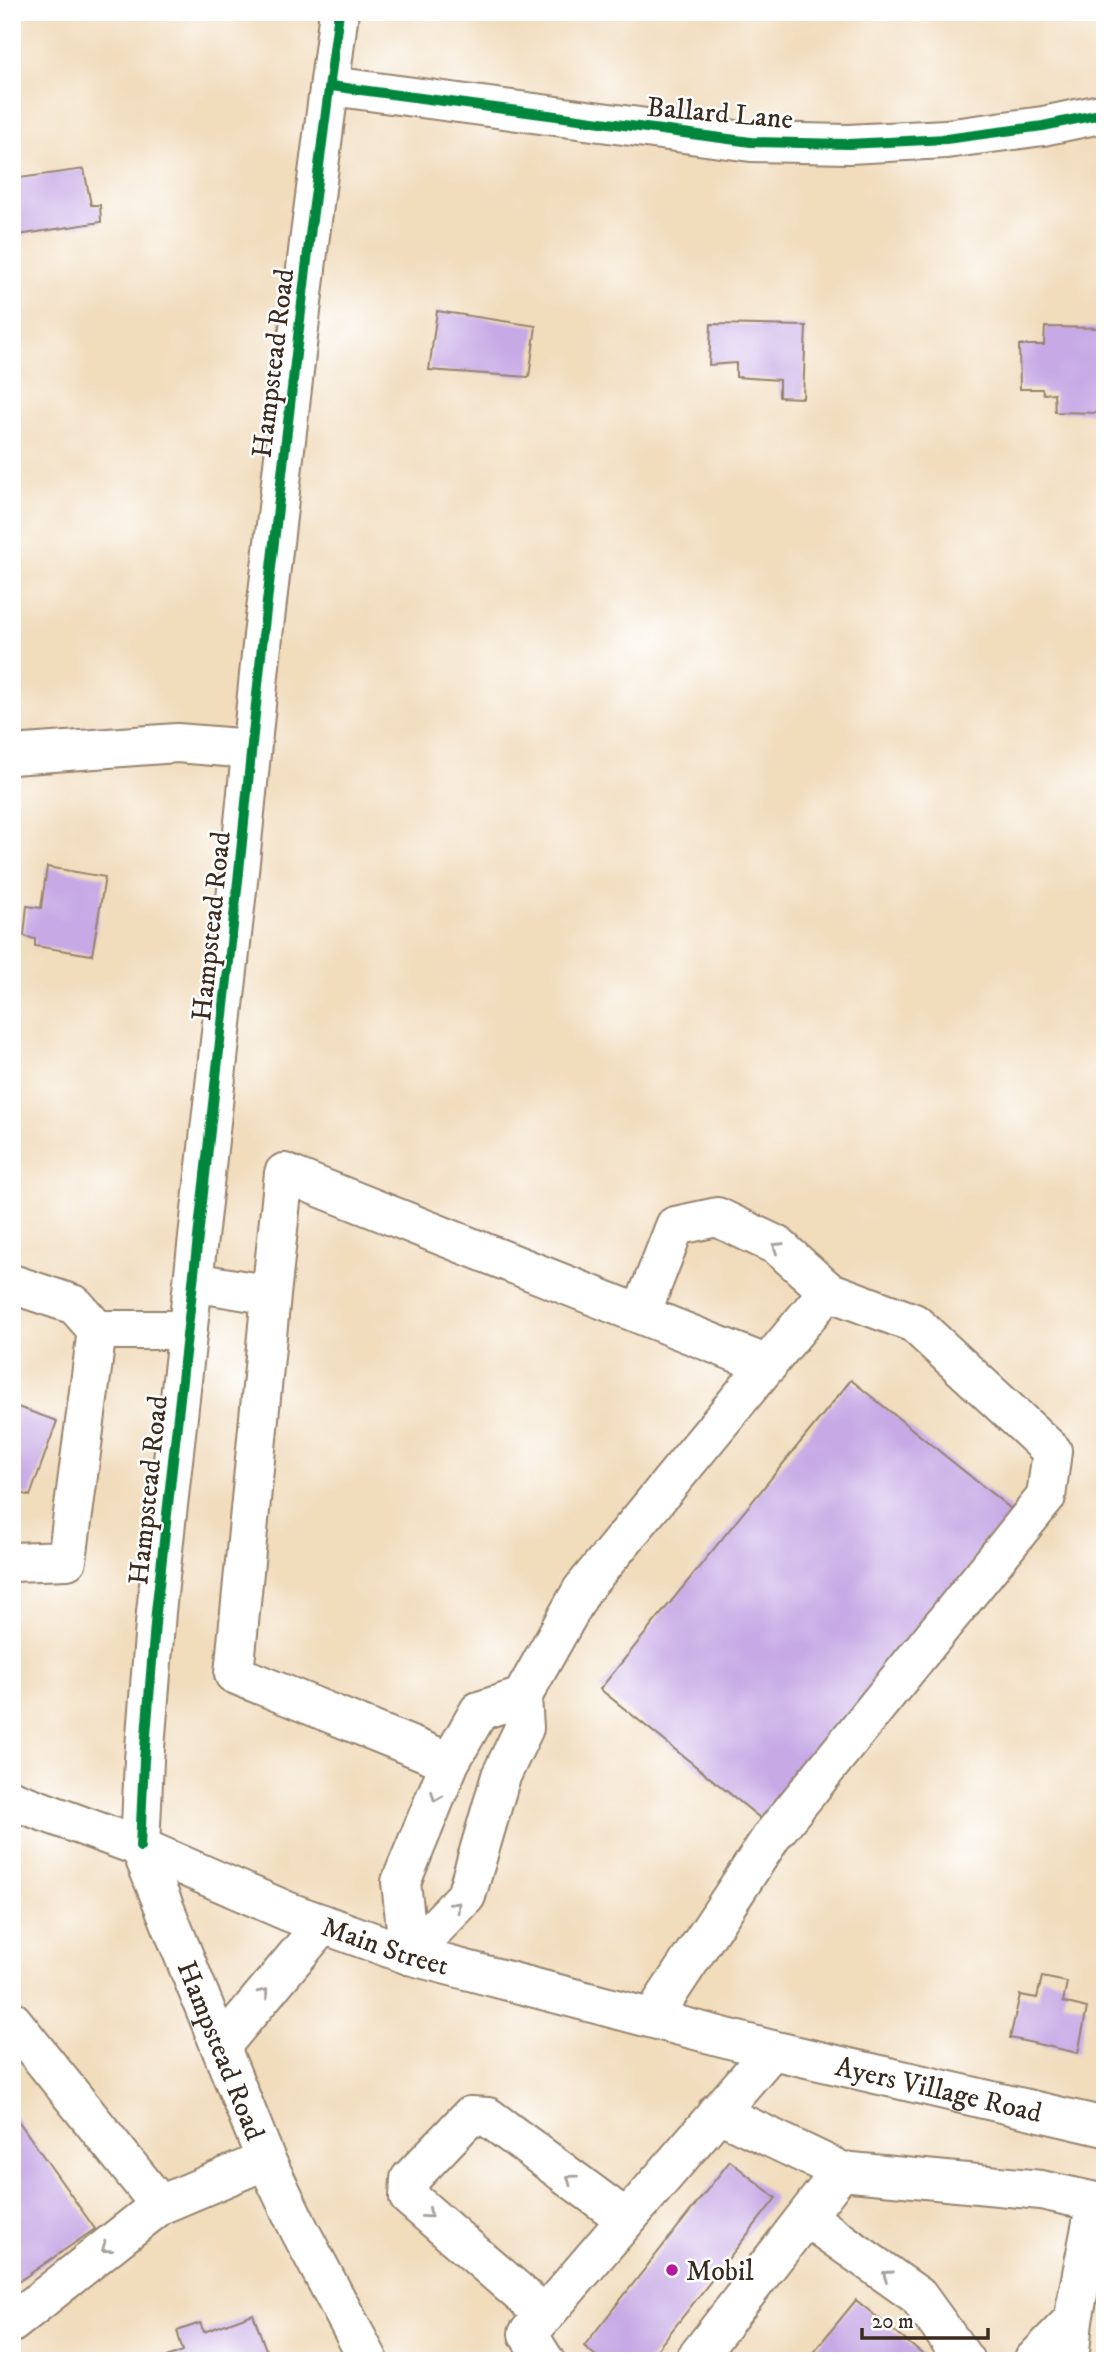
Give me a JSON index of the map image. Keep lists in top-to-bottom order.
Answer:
{
  "streets": {
    "street": [
      "Ballard Lane",
      "Hampstead Road",
      "Main Street",
      "Ayers Village Road"
    ]
  },
  "crossings": [
    ["Ballard Lane", "Hampstead Road"],
    ["Hampstead Road", "Main Street"],
    ["Main Street", "Ayers Village Road"]
  ],
  "places": ["Mobil"],
  "scale_bar": "20 m"
}
